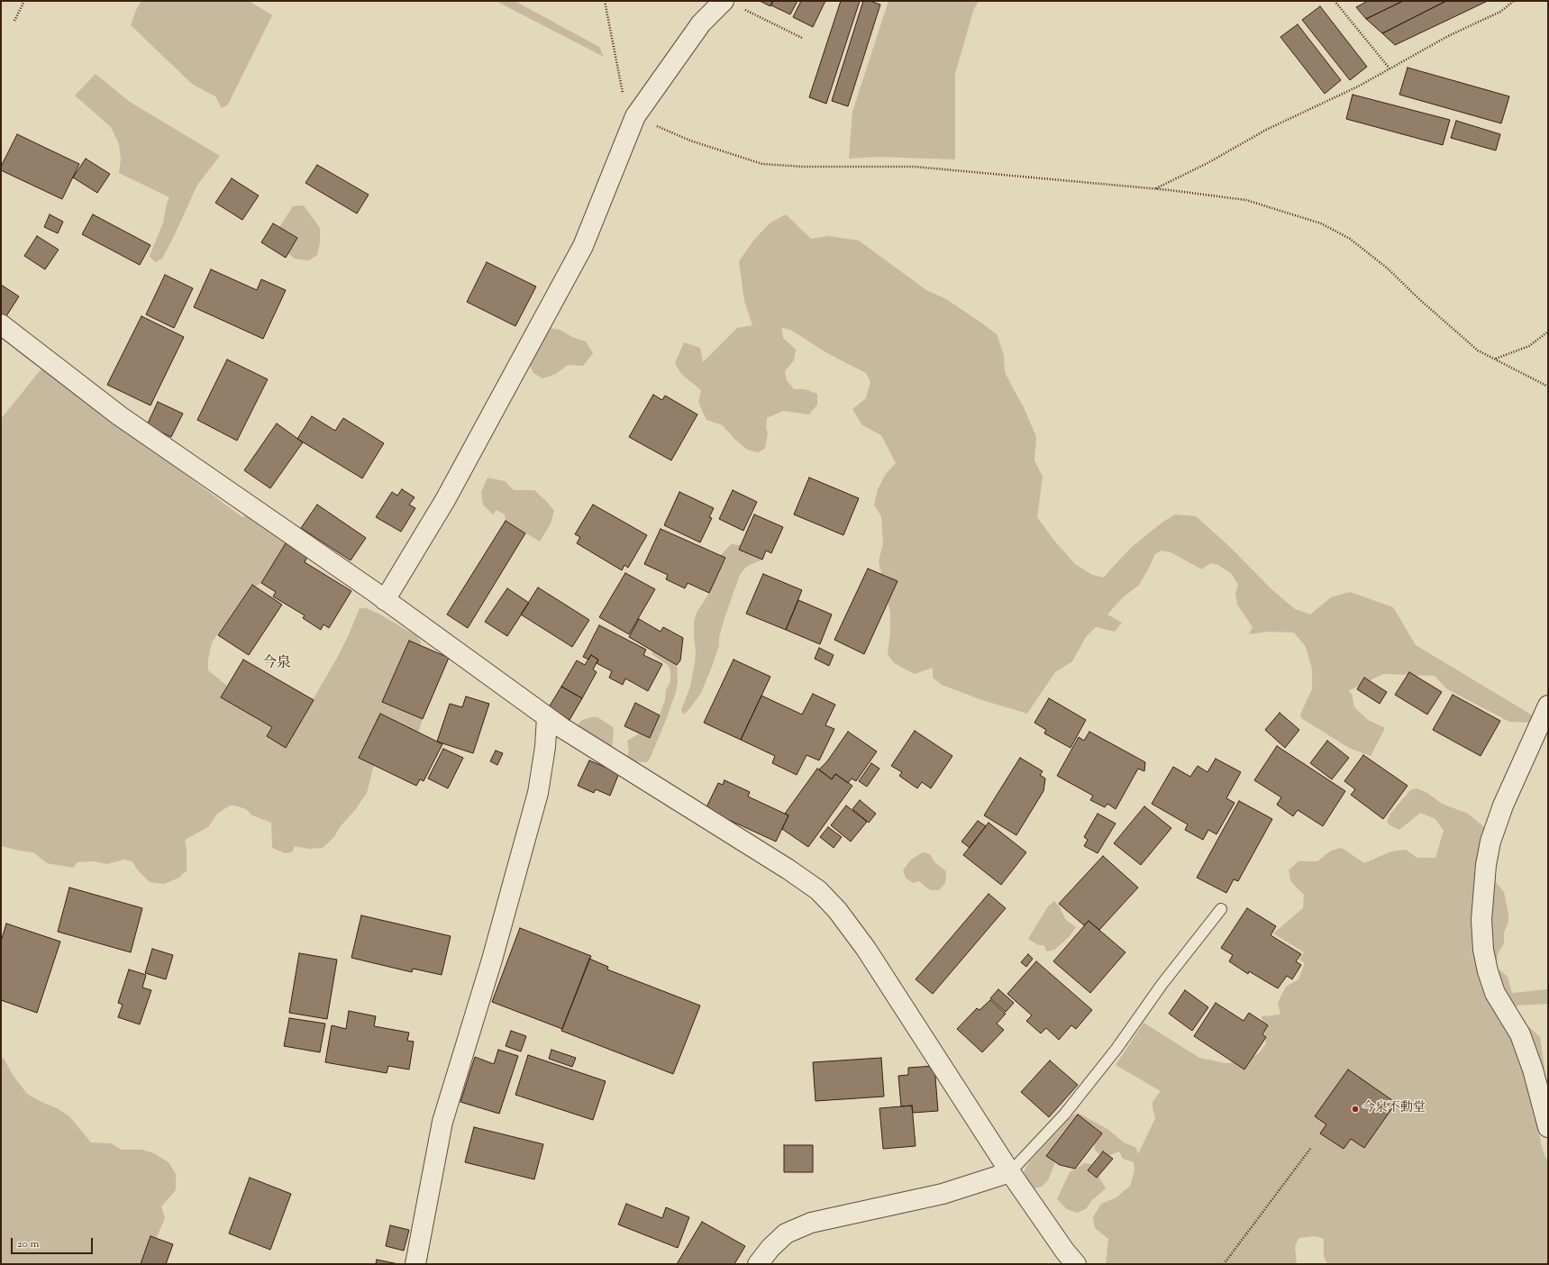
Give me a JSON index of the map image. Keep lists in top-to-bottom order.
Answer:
{
  "districts": ["今泉"],
  "places": ["今泉不動堂"],
  "scale_bar": "20 m"
}
